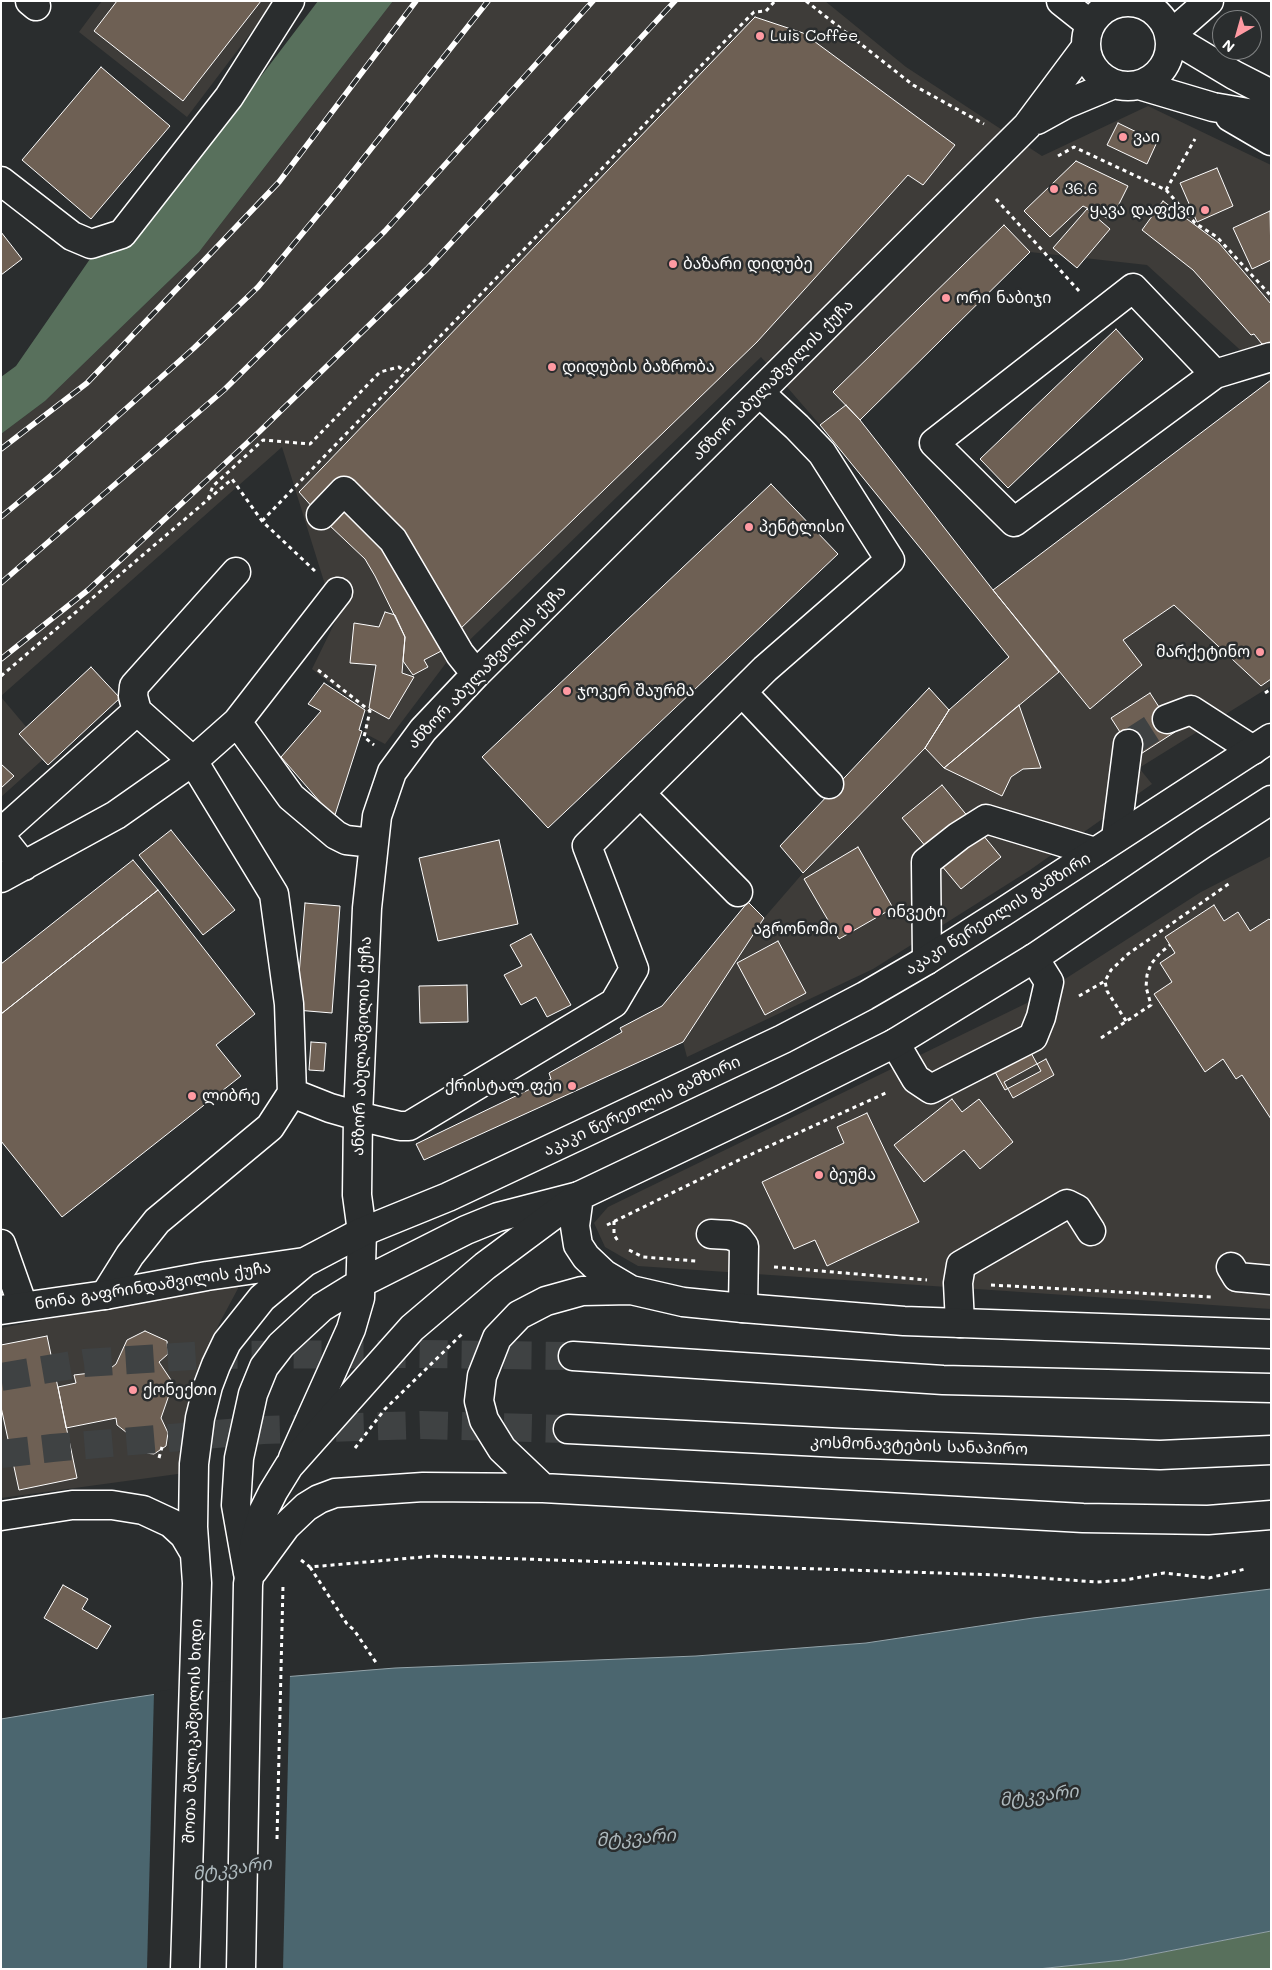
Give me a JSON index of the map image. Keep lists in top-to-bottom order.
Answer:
{
  "streets": {
    "main road": [
      "ანზორ აბულაშვილის ქუჩა",
      "აკაკი წერეთლის გამზირი",
      "ნონა გაფრინდაშვილის ქუჩა",
      "კოსმონავტების სანაპირო",
      "შოთა შალიკაშვილის ხიდი"
    ]
  },
  "crossings": [
    ["ანზორ აბულაშვილის ქუჩა", "აკაკი წერეთლის გამზირი"],
    ["აკაკი წერეთლის გამზირი", "ნონა გაფრინდაშვილის ქუჩა"],
    ["აკაკი წერეთლის გამზირი", "შოთა შალიკაშვილის ხიდი"]
  ],
  "water": ["მტკვარი"],
  "places": [
    "Luis Coffee",
    "ვაი",
    "36.6",
    "ყავა დაფქვი",
    "ბაზარი დიდუბე",
    "ორი ნაბიჯი",
    "დიდუბის ბაზრობა",
    "პენტლისი",
    "მარქეტინო",
    "ჯოკერ შაურმა",
    "ინვეტი",
    "აგრონომი",
    "ქრისტალ ფეი",
    "ლიბრე",
    "ბეუმა",
    "ქონექთი"
  ],
  "north": "bottom left"
}
